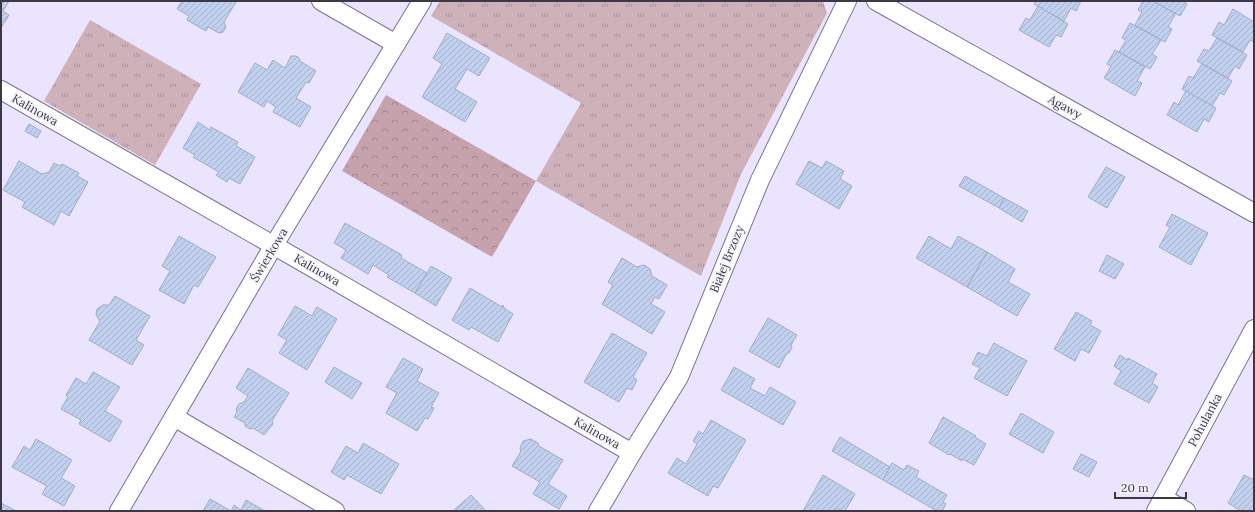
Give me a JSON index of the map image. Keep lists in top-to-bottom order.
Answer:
{
  "streets": {
    "street": [
      "Agawy",
      "Kalinowa",
      "Świerkowa",
      "Białej Brzozy",
      "Pohulanka"
    ]
  },
  "crossings": [
    ["Kalinowa", "Świerkowa"],
    ["Kalinowa", "Białej Brzozy"]
  ],
  "scale_bar": "20 m"
}
